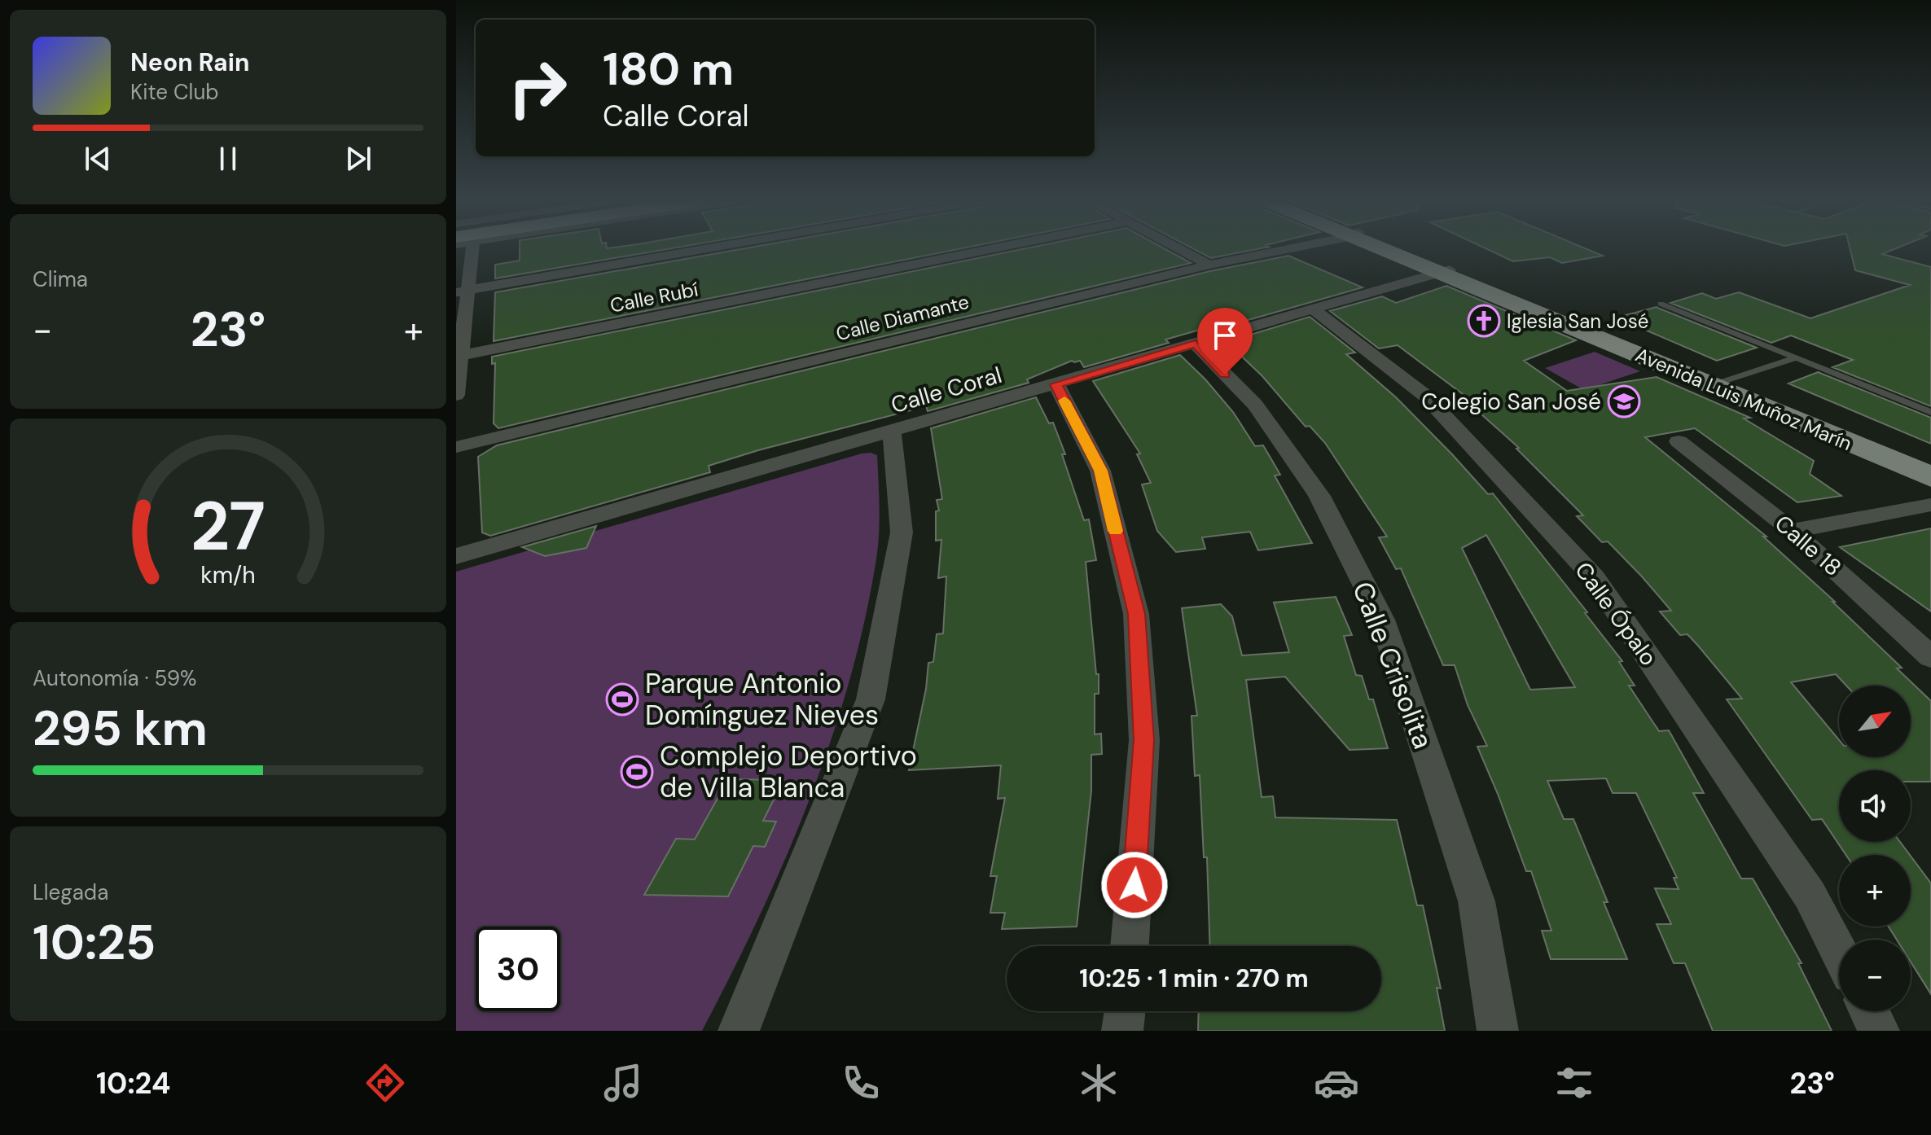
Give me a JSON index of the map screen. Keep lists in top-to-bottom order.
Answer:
{
  "streets": {
    "main road": ["Avenida Luis Muñoz Marín"],
    "street": [
      "Calle Rubí",
      "Calle Diamante",
      "Calle Coral",
      "Calle 18",
      "Calle Ópalo",
      "Calle Crisolita"
    ]
  },
  "crossings": [
    ["Calle Coral", "Avenida Luis Muñoz Marín"],
    ["Calle Coral", "Calle Ópalo"],
    ["Calle Coral", "Calle Crisolita"]
  ],
  "places": {
    "church": ["Iglesia San José"],
    "school or university": ["Colegio San José"],
    "sports": ["Parque Antonio Domínguez Nieves", "Complejo Deportivo de Villa Blanca"]
  },
  "north": "top right",
  "page": {
    "turn": ["180 m", "Calle Coral"],
    "song": ["Neon Rain", "Kite Club"],
    "tile": [
      "Clima",
      ["Autonomía · 59%", "295 km"],
      ["Llegada", "10:25"]
    ],
    "heat": ["−", "23°", "+"],
    "map_buttons": ["+", "−"],
    "limit": "30",
    "trip": "10:25 · 1 min · 270 m",
    "tabs": ["10:24", "23°"],
    "gauge": ["27", "km/h"]
  }
}
